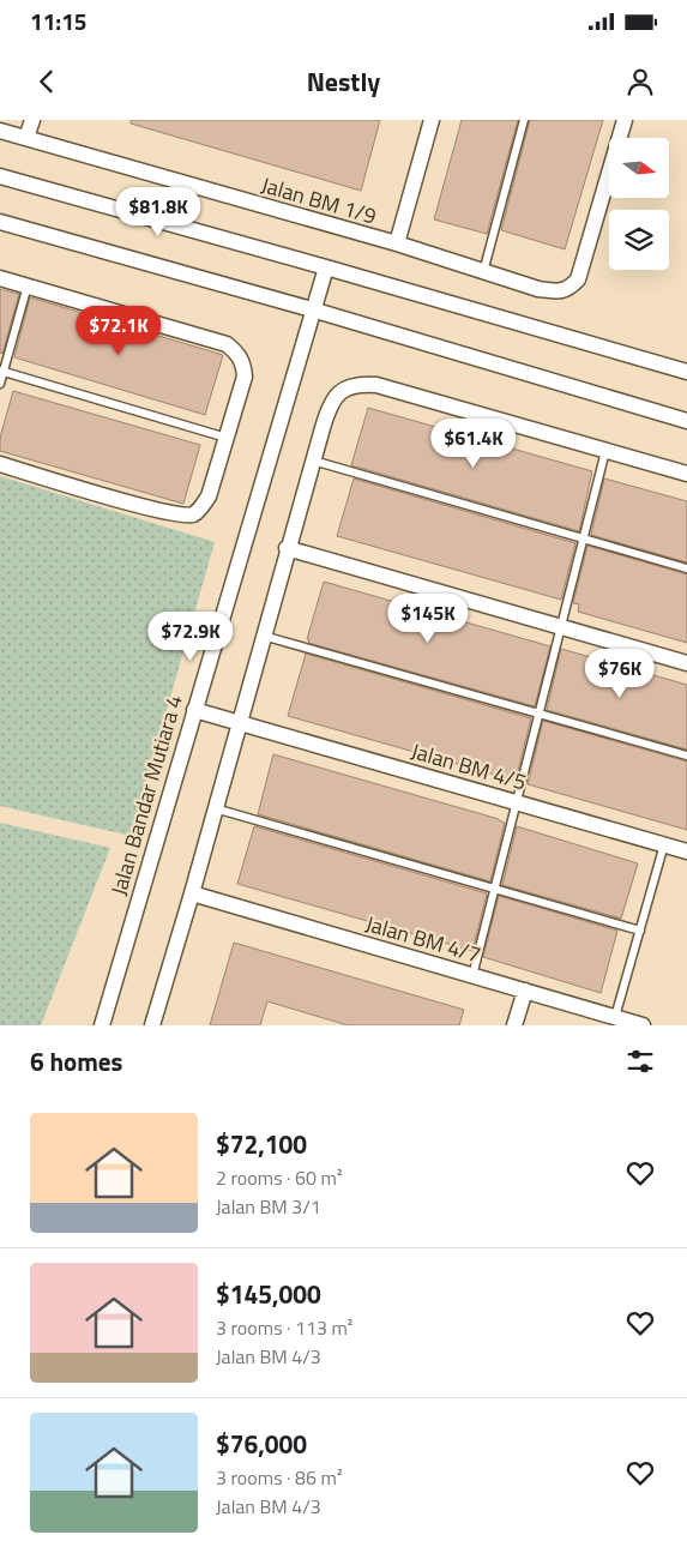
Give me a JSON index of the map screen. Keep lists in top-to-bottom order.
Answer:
{
  "streets": {
    "street": [
      "Jalan BM 1/9",
      "Jalan BM 4/5",
      "Jalan Bandar Mutiara 4",
      "Jalan BM 4/7"
    ]
  },
  "crossings": [
    ["Jalan BM 4/5", "Jalan Bandar Mutiara 4"]
  ],
  "north": "right",
  "page": {
    "status": "11:15",
    "header": "Nestly",
    "price": [
      "$81.8K",
      "$72.1K",
      "$61.4K",
      "$145K",
      "$72.9K",
      "$76K"
    ],
    "heading": "6 homes",
    "list": [
      {
        "name": "$72,100",
        "note": "2 rooms · 60 m² · Jalan BM 3/1"
      },
      {
        "name": "$145,000",
        "note": "3 rooms · 113 m² · Jalan BM 4/3"
      },
      {
        "name": "$76,000",
        "note": "3 rooms · 86 m² · Jalan BM 4/3"
      }
    ]
  }
}
